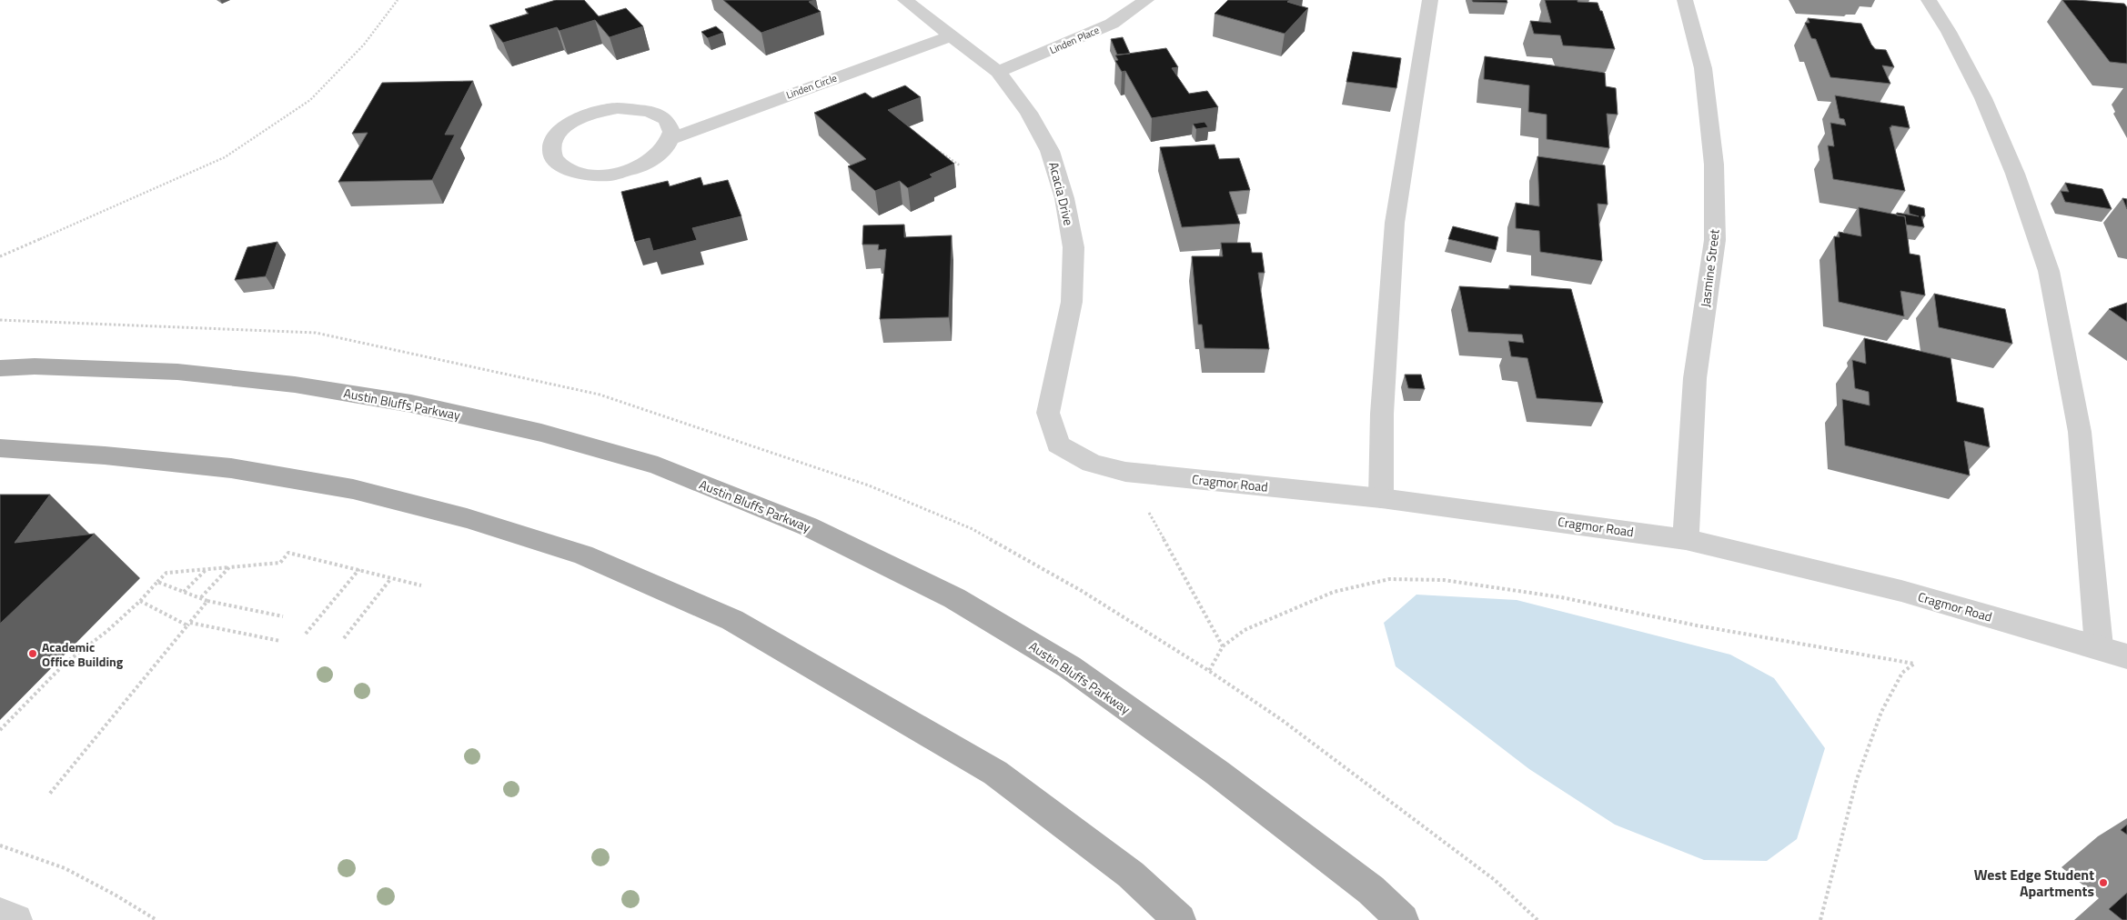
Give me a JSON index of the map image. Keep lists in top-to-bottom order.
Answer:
{
  "streets": {
    "main road": ["Austin Bluffs Parkway"],
    "street": [
      "Linden Place",
      "Linden Circle",
      "Acacia Drive",
      "Jasmine Street",
      "Cragmor Road"
    ]
  },
  "crossings": [
    ["Linden Place", "Acacia Drive"],
    ["Linden Circle", "Acacia Drive"],
    ["Acacia Drive", "Cragmor Road"],
    ["Jasmine Street", "Cragmor Road"]
  ],
  "places": ["Academic Office Building", "West Edge Student Apartments"]
}
